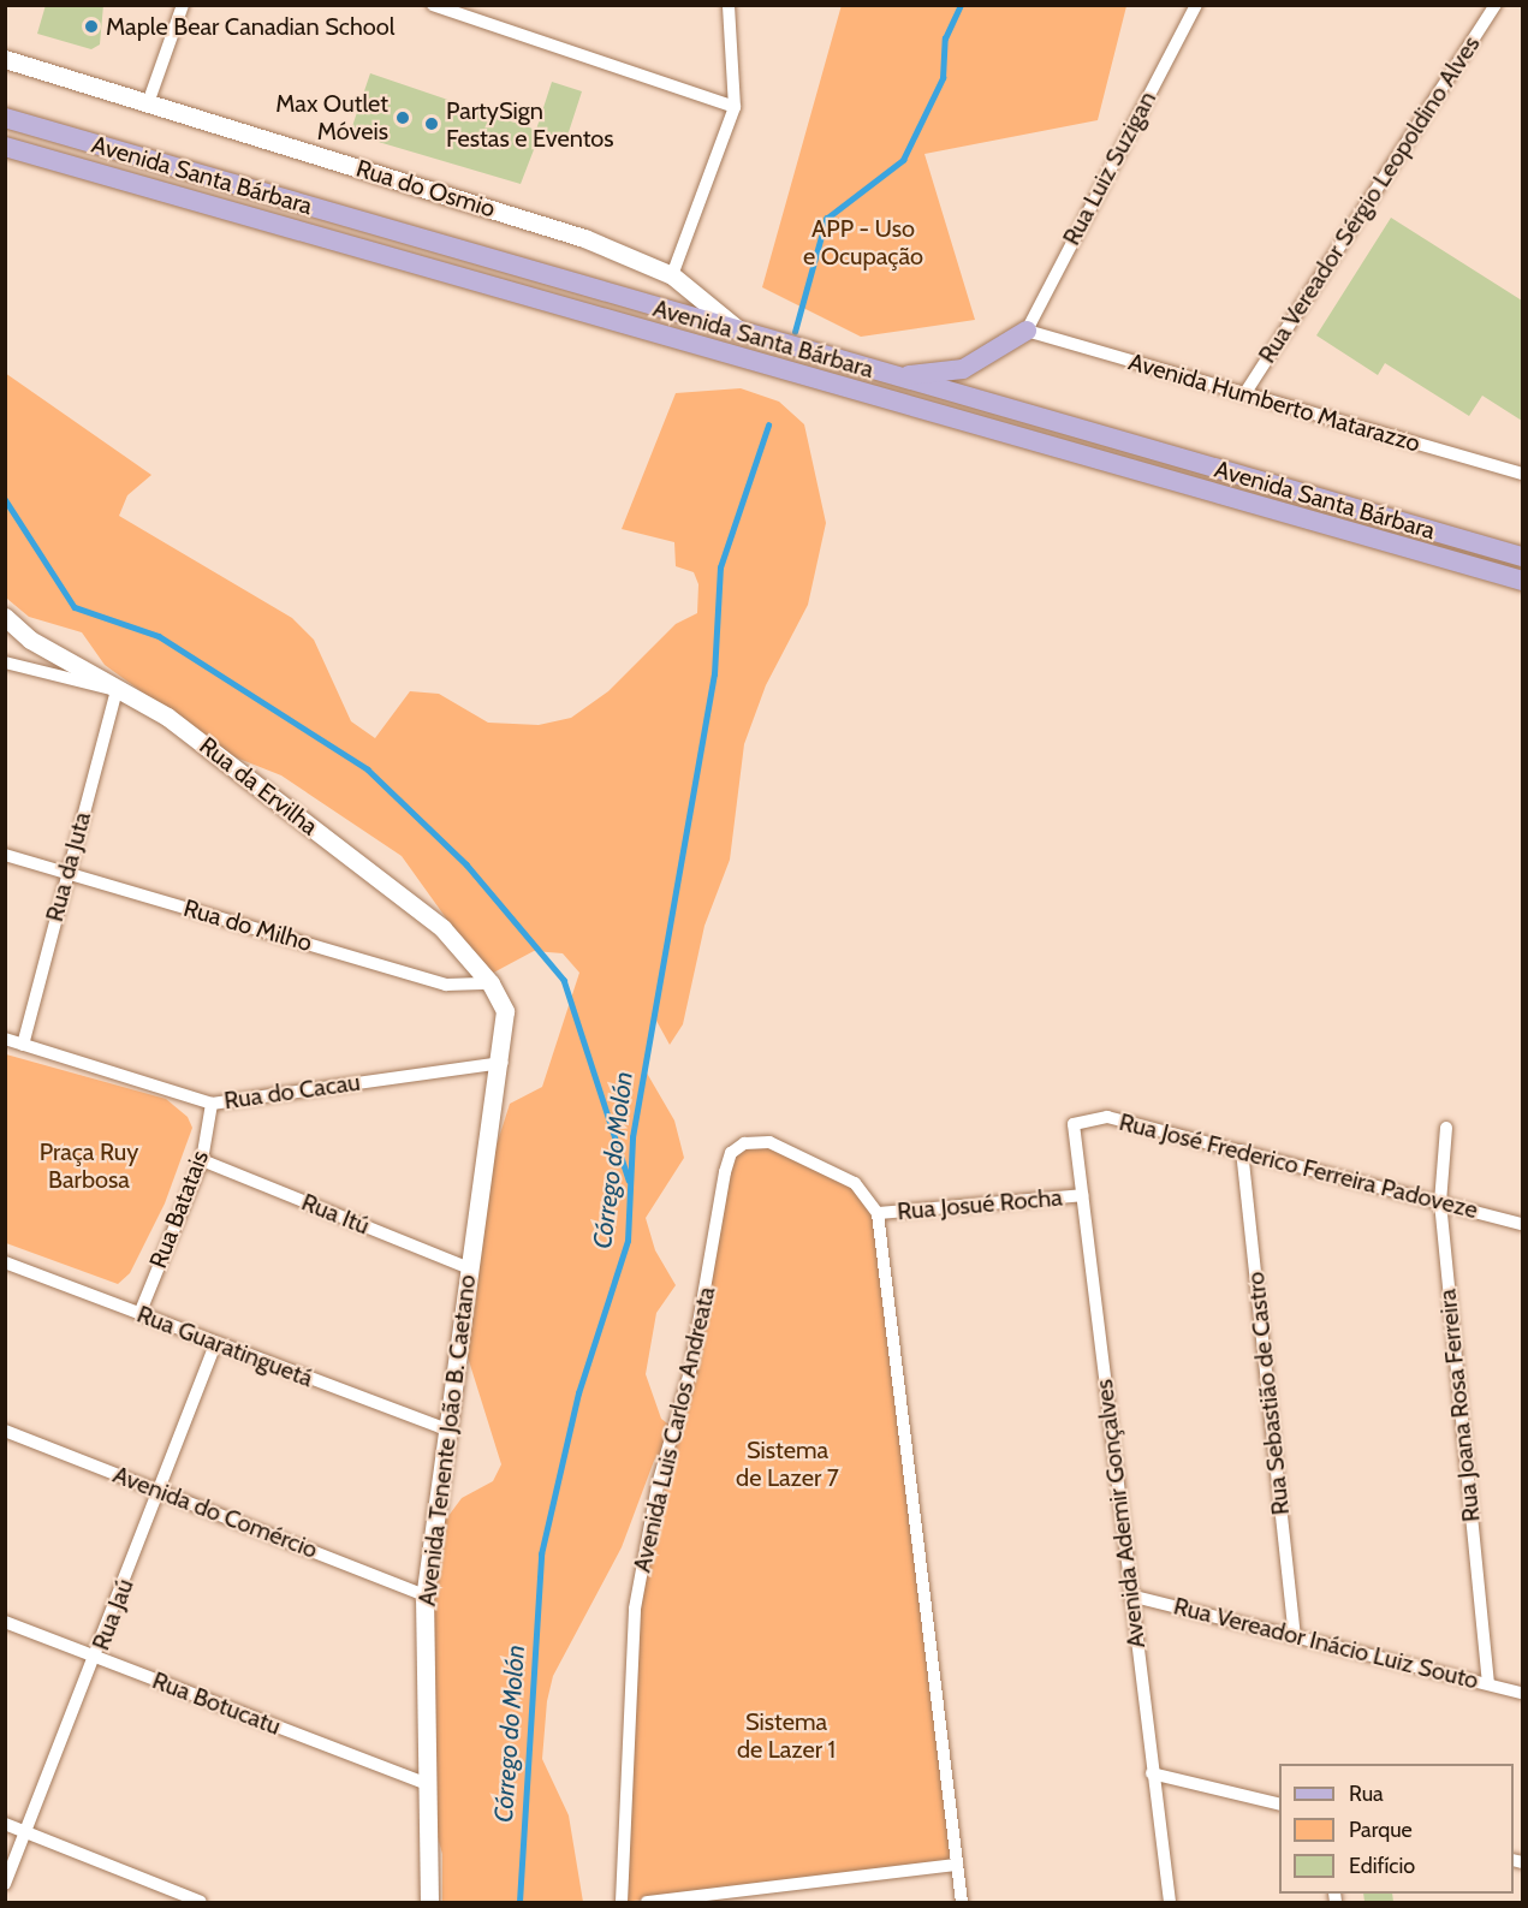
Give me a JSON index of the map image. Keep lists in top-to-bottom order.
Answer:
{
  "streets": {
    "main road": ["Avenida Santa Bárbara"],
    "street": [
      "Rua Luiz Suzigan",
      "Rua do Osmio",
      "Rua Vereador Sérgio Leopoldino Alves",
      "Avenida Humberto Matarazzo",
      "Rua da Ervilha",
      "Rua da Juta",
      "Rua do Milho",
      "Rua do Cacau",
      "Rua José Frederico Ferreira Padoveze",
      "Rua Josué Rocha",
      "Rua Batatais",
      "Rua Itú",
      "Rua Guaratinguetá",
      "Rua Sebastião de Castro",
      "Rua Joana Rosa Ferreira",
      "Avenida Luis Carlos Andreata",
      "Avenida Tenente João B. Caetano",
      "Avenida do Comércio",
      "Avenida Ademir Gonçalves",
      "Rua Jaú",
      "Rua Vereador Inácio Luiz Souto",
      "Rua Botucatu"
    ]
  },
  "crossings": [
    ["Rua Luiz Suzigan", "Avenida Humberto Matarazzo"],
    ["Avenida Santa Bárbara", "Rua do Osmio"],
    ["Rua Vereador Sérgio Leopoldino Alves", "Avenida Humberto Matarazzo"],
    ["Rua da Ervilha", "Rua da Juta"],
    ["Rua da Ervilha", "Rua do Milho"],
    ["Rua da Ervilha", "Avenida Tenente João B. Caetano"],
    ["Rua da Juta", "Rua do Milho"],
    ["Rua da Juta", "Rua do Cacau"],
    ["Rua do Milho", "Avenida Tenente João B. Caetano"],
    ["Rua do Cacau", "Rua Batatais"],
    ["Rua do Cacau", "Avenida Tenente João B. Caetano"],
    ["Rua José Frederico Ferreira Padoveze", "Rua Sebastião de Castro"],
    ["Rua José Frederico Ferreira Padoveze", "Rua Joana Rosa Ferreira"],
    ["Rua José Frederico Ferreira Padoveze", "Avenida Ademir Gonçalves"],
    ["Rua Josué Rocha", "Avenida Luis Carlos Andreata"],
    ["Rua Josué Rocha", "Avenida Ademir Gonçalves"],
    ["Rua Batatais", "Rua Itú"],
    ["Rua Batatais", "Rua Guaratinguetá"],
    ["Rua Itú", "Avenida Tenente João B. Caetano"],
    ["Rua Guaratinguetá", "Avenida Tenente João B. Caetano"],
    ["Rua Guaratinguetá", "Rua Jaú"],
    ["Rua Sebastião de Castro", "Rua Vereador Inácio Luiz Souto"],
    ["Rua Joana Rosa Ferreira", "Rua Vereador Inácio Luiz Souto"],
    ["Avenida Tenente João B. Caetano", "Avenida do Comércio"],
    ["Avenida Tenente João B. Caetano", "Rua Botucatu"],
    ["Avenida do Comércio", "Rua Jaú"],
    ["Avenida Ademir Gonçalves", "Rua Vereador Inácio Luiz Souto"],
    ["Rua Jaú", "Rua Botucatu"]
  ],
  "water": ["Córrego do Molón"],
  "parks": [
    "APP - Uso e Ocupação",
    "Praça Ruy Barbosa",
    "Sistema de Lazer 7",
    "Sistema de Lazer 1"
  ],
  "places": ["Maple Bear Canadian School", "Max Outlet Móveis", "PartySign Festas e Eventos"],
  "legend": ["Rua", "Parque", "Edifício"]
}
